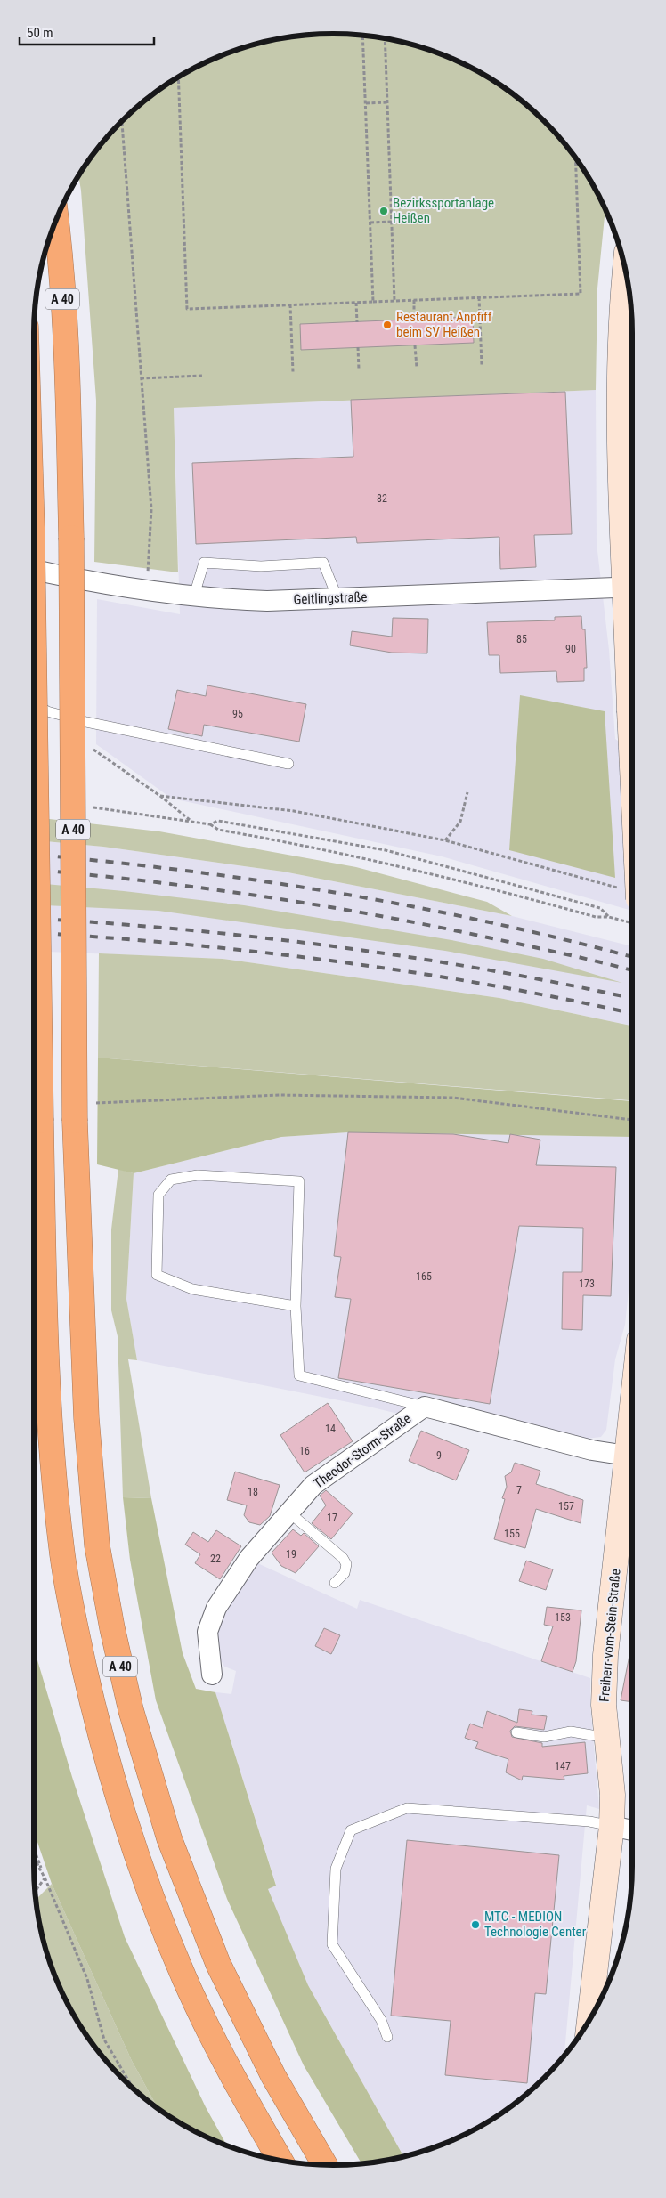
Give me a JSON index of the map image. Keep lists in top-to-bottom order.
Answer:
{
  "streets": {
    "highway": ["A 40"],
    "street": ["Geitlingstraße", "Theodor-Storm-Straße", "Freiherr-vom-Stein-Straße"]
  },
  "crossings": [
    ["Theodor-Storm-Straße", "Freiherr-vom-Stein-Straße"]
  ],
  "places": ["Bezirkssportanlage Heißen", "Restaurant Anpfiff beim SV Heißen", "MTC - MEDION Technologie Center"],
  "house_numbers": [
    "82",
    "85",
    "90",
    "95",
    "165",
    "173",
    "14",
    "16",
    "9",
    "7",
    "18",
    "157",
    "17",
    "155",
    "19",
    "22",
    "153",
    "147"
  ],
  "scale_bar": "50 m"
}
